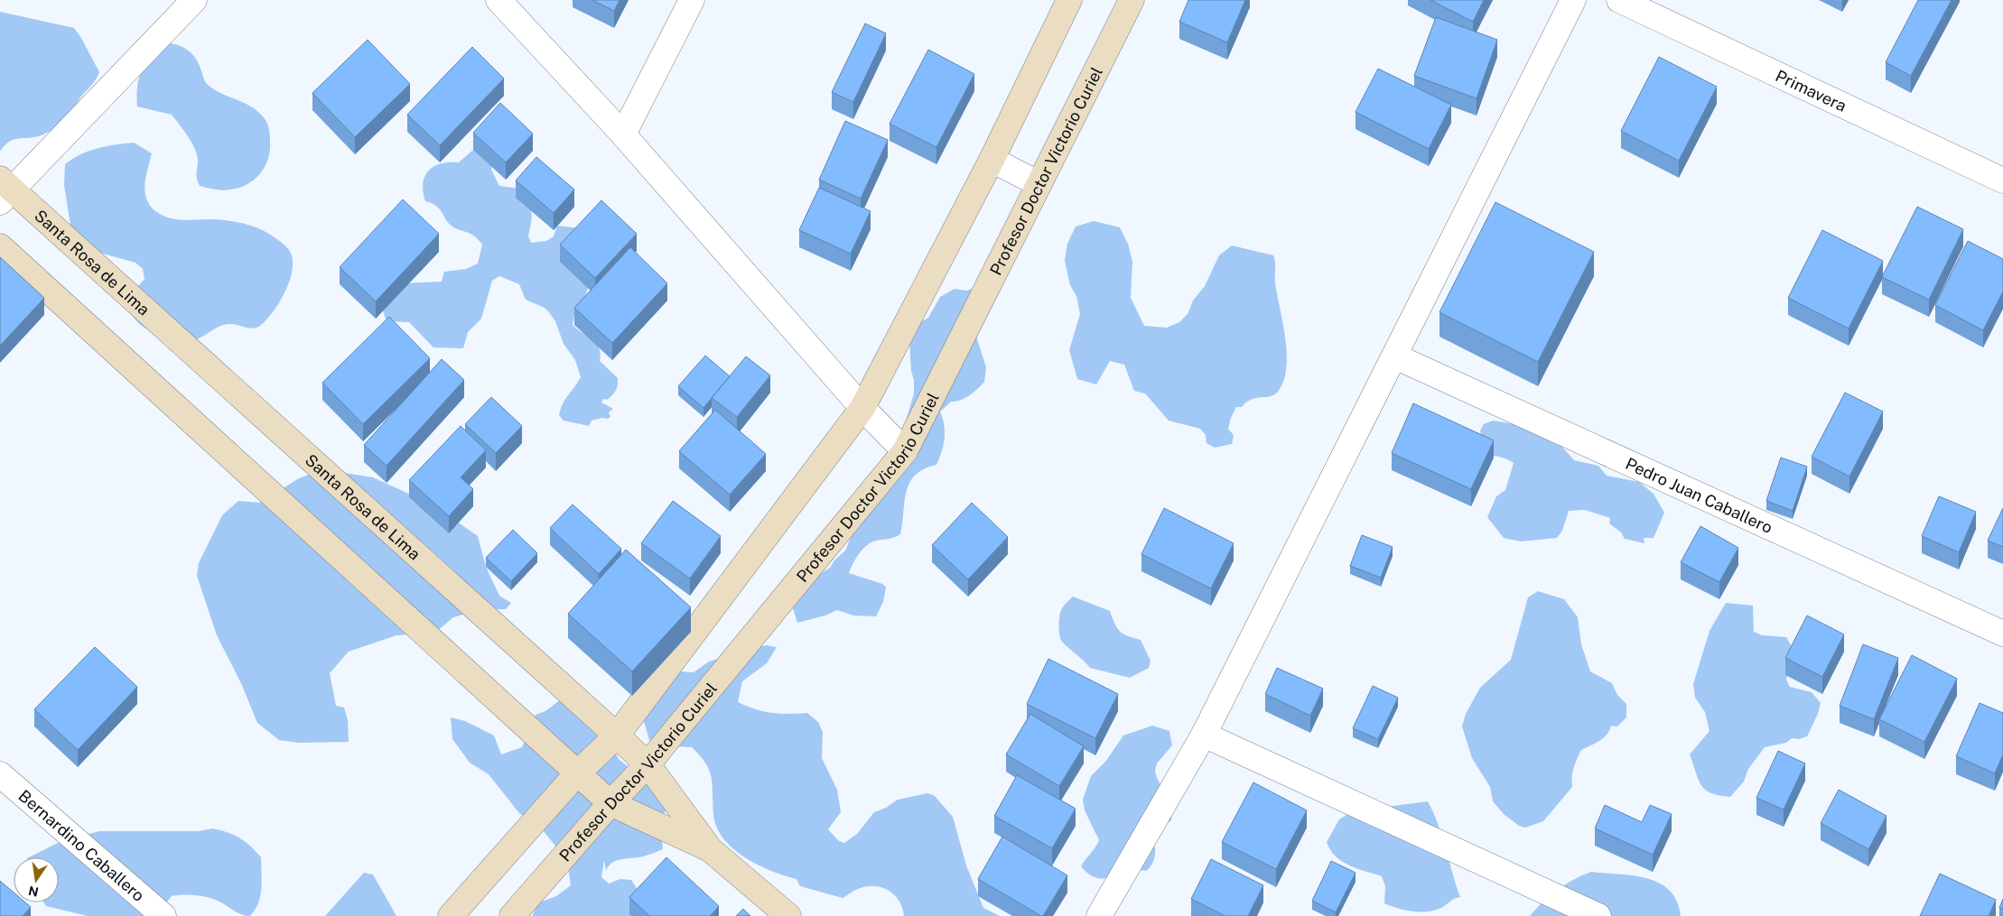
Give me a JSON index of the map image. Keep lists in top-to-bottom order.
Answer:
{
  "streets": {
    "main road": ["Profesor Doctor Victorio Curiel", "Santa Rosa de Lima"],
    "street": ["Primavera", "Pedro Juan Caballero", "Bernardino Caballero"]
  },
  "crossings": [
    ["Profesor Doctor Victorio Curiel", "Santa Rosa de Lima"]
  ],
  "north": "bottom"
}
